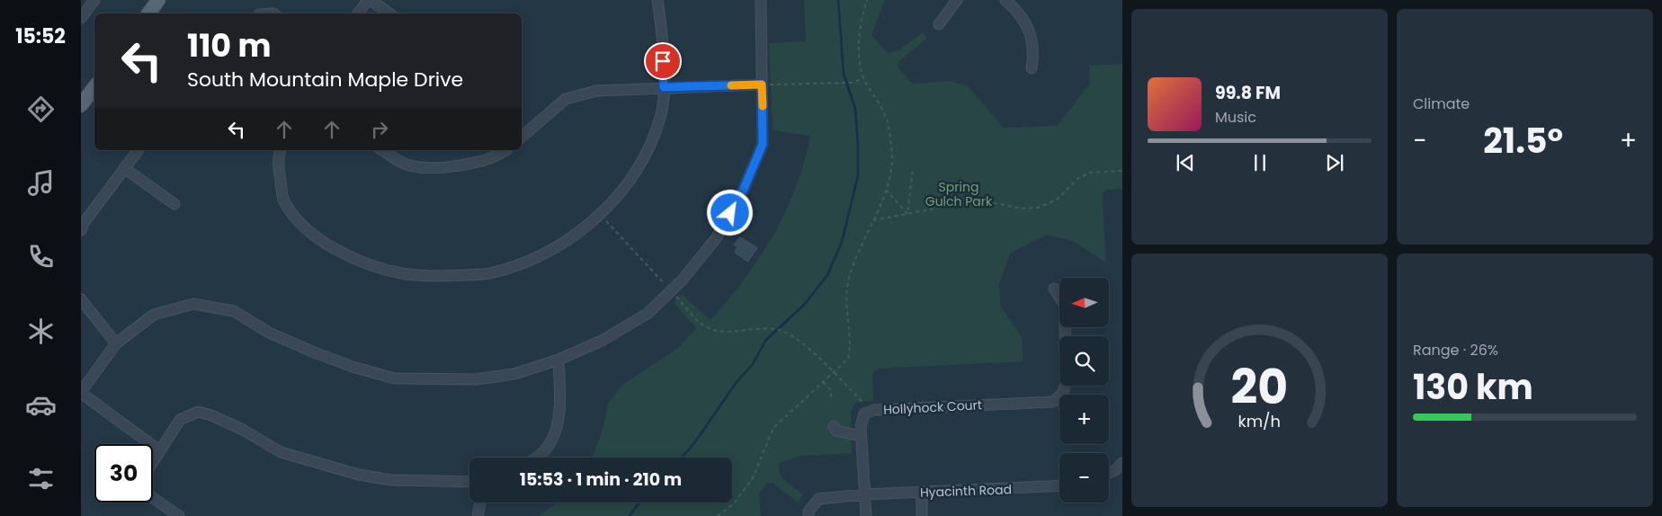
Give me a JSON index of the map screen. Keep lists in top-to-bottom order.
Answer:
{
  "streets": {
    "street": ["Hollyhock Court", "Hyacinth Road"]
  },
  "parks": ["Spring Gulch Park"],
  "north": "left",
  "page": {
    "tabs": "15:52",
    "tile": [
      "Climate",
      ["Range · 26%", "130 km"]
    ],
    "turn": ["110 m", "South Mountain Maple Drive"],
    "song": ["99.8 FM", "Music"],
    "heat": ["−", "21.5°", "+"],
    "map_buttons": ["+", "−"],
    "limit": "30",
    "trip": "15:53 · 1 min · 210 m",
    "gauge": ["20", "km/h"]
  }
}
